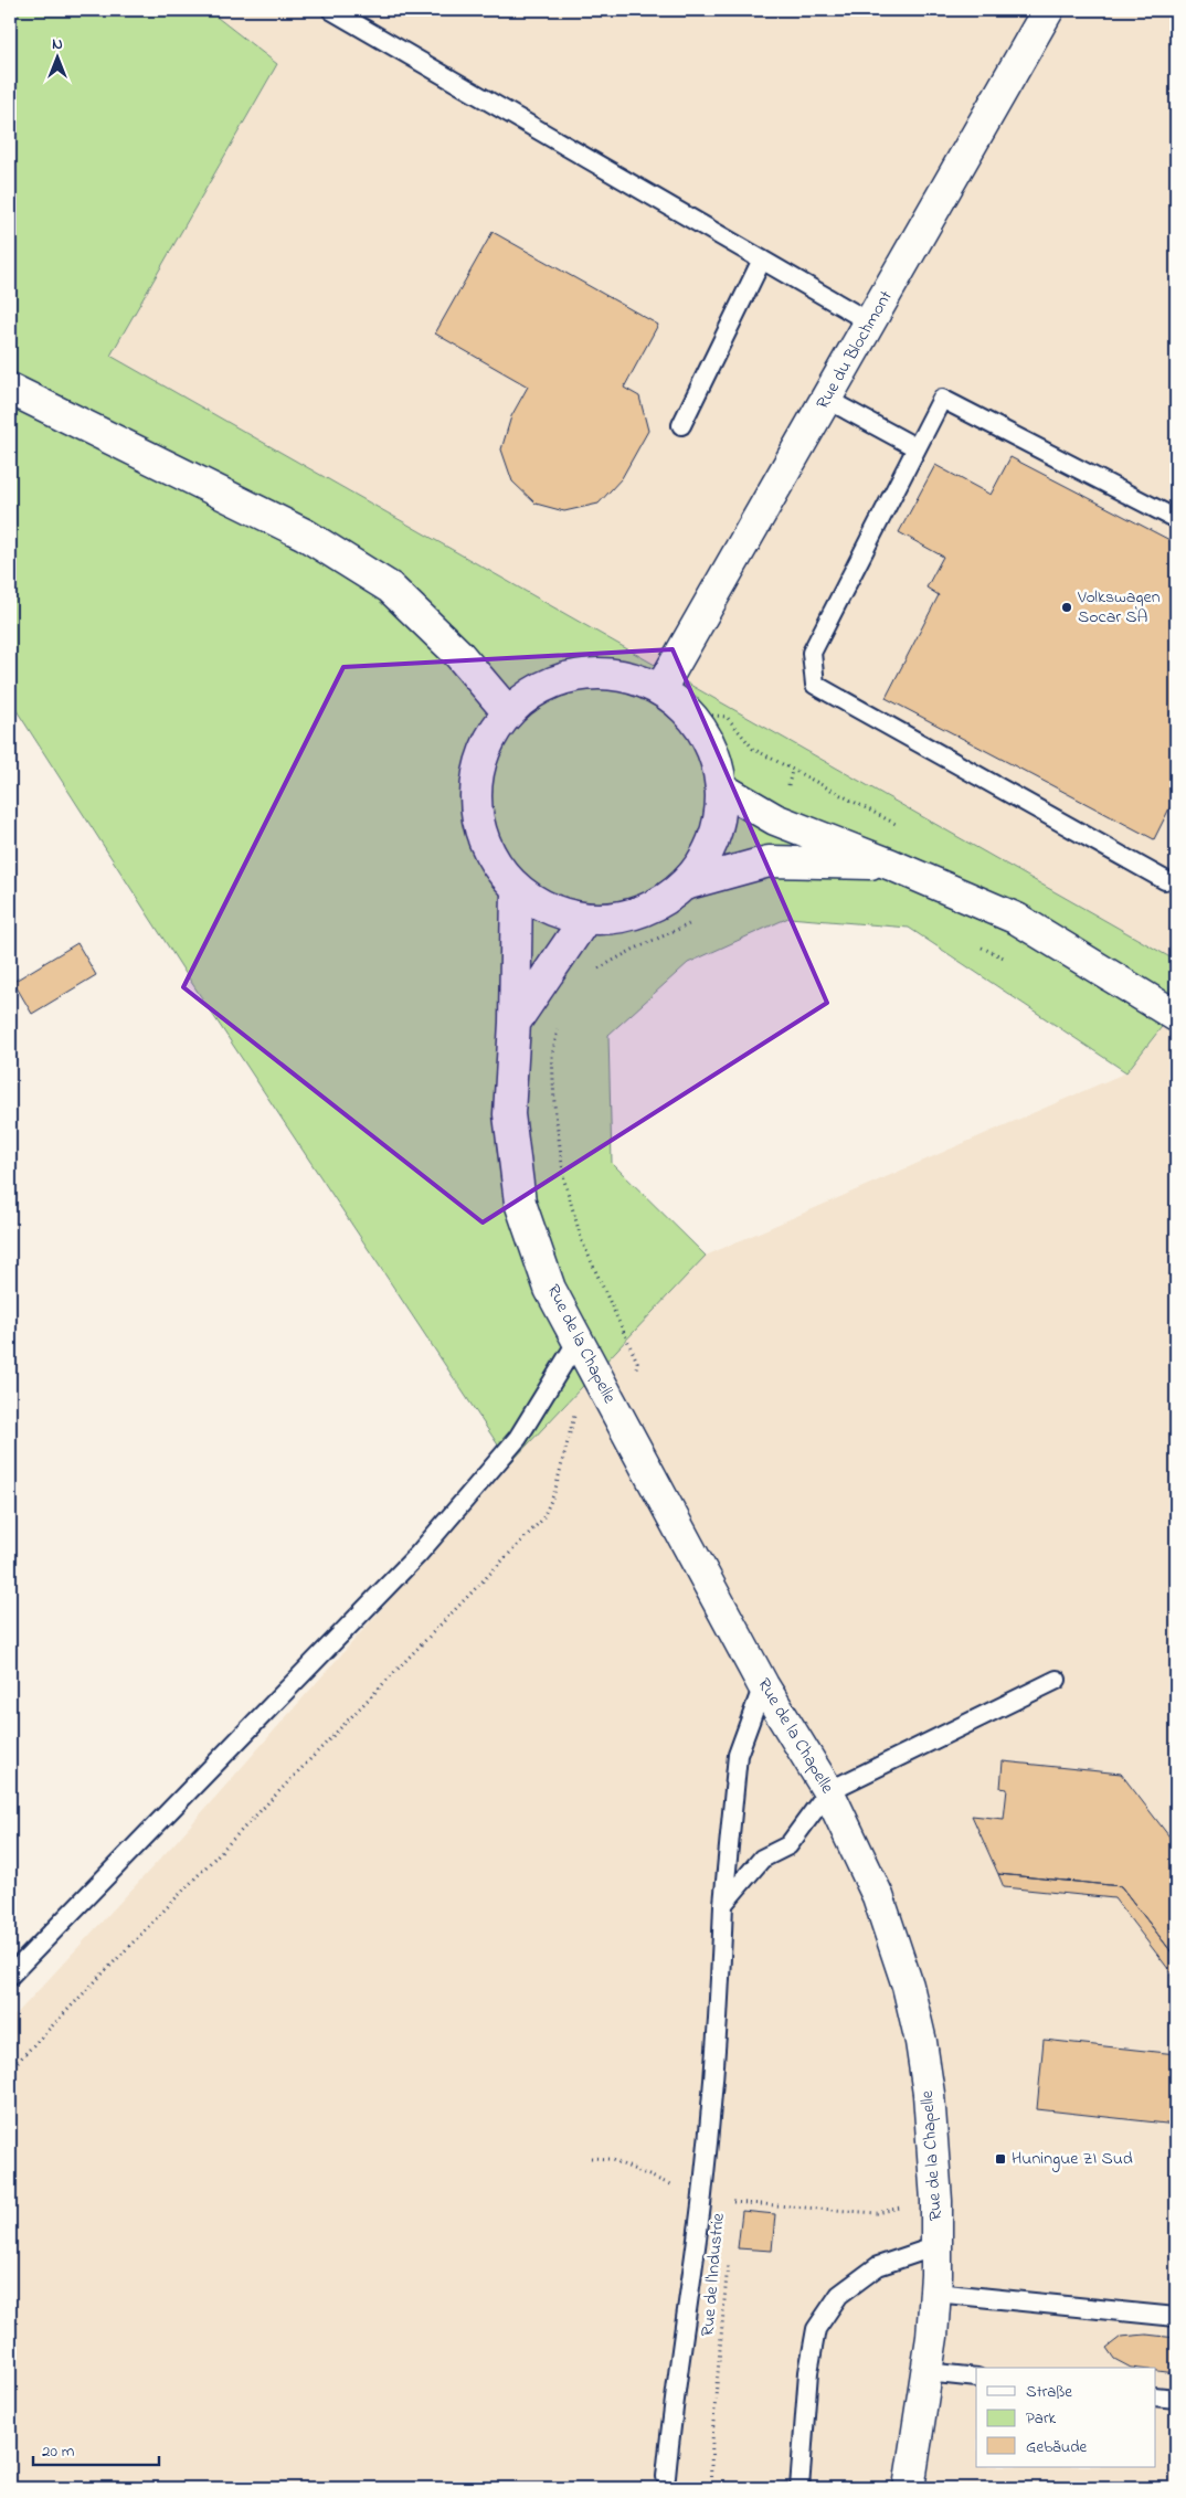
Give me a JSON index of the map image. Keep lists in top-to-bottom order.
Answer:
{
  "streets": {
    "street": ["Rue du Blochmont", "Rue de la Chapelle"],
    "path": ["Rue de l'Industrie"]
  },
  "crossings": [
    ["Rue de la Chapelle", "Rue de l'Industrie"]
  ],
  "places": {
    "other": ["Volkswagen Socar SA"],
    "transit": ["Huningue ZI Sud"]
  },
  "legend": ["Straße", "Park", "Gebäude"],
  "scale_bar": "20 m",
  "north": "top"
}
